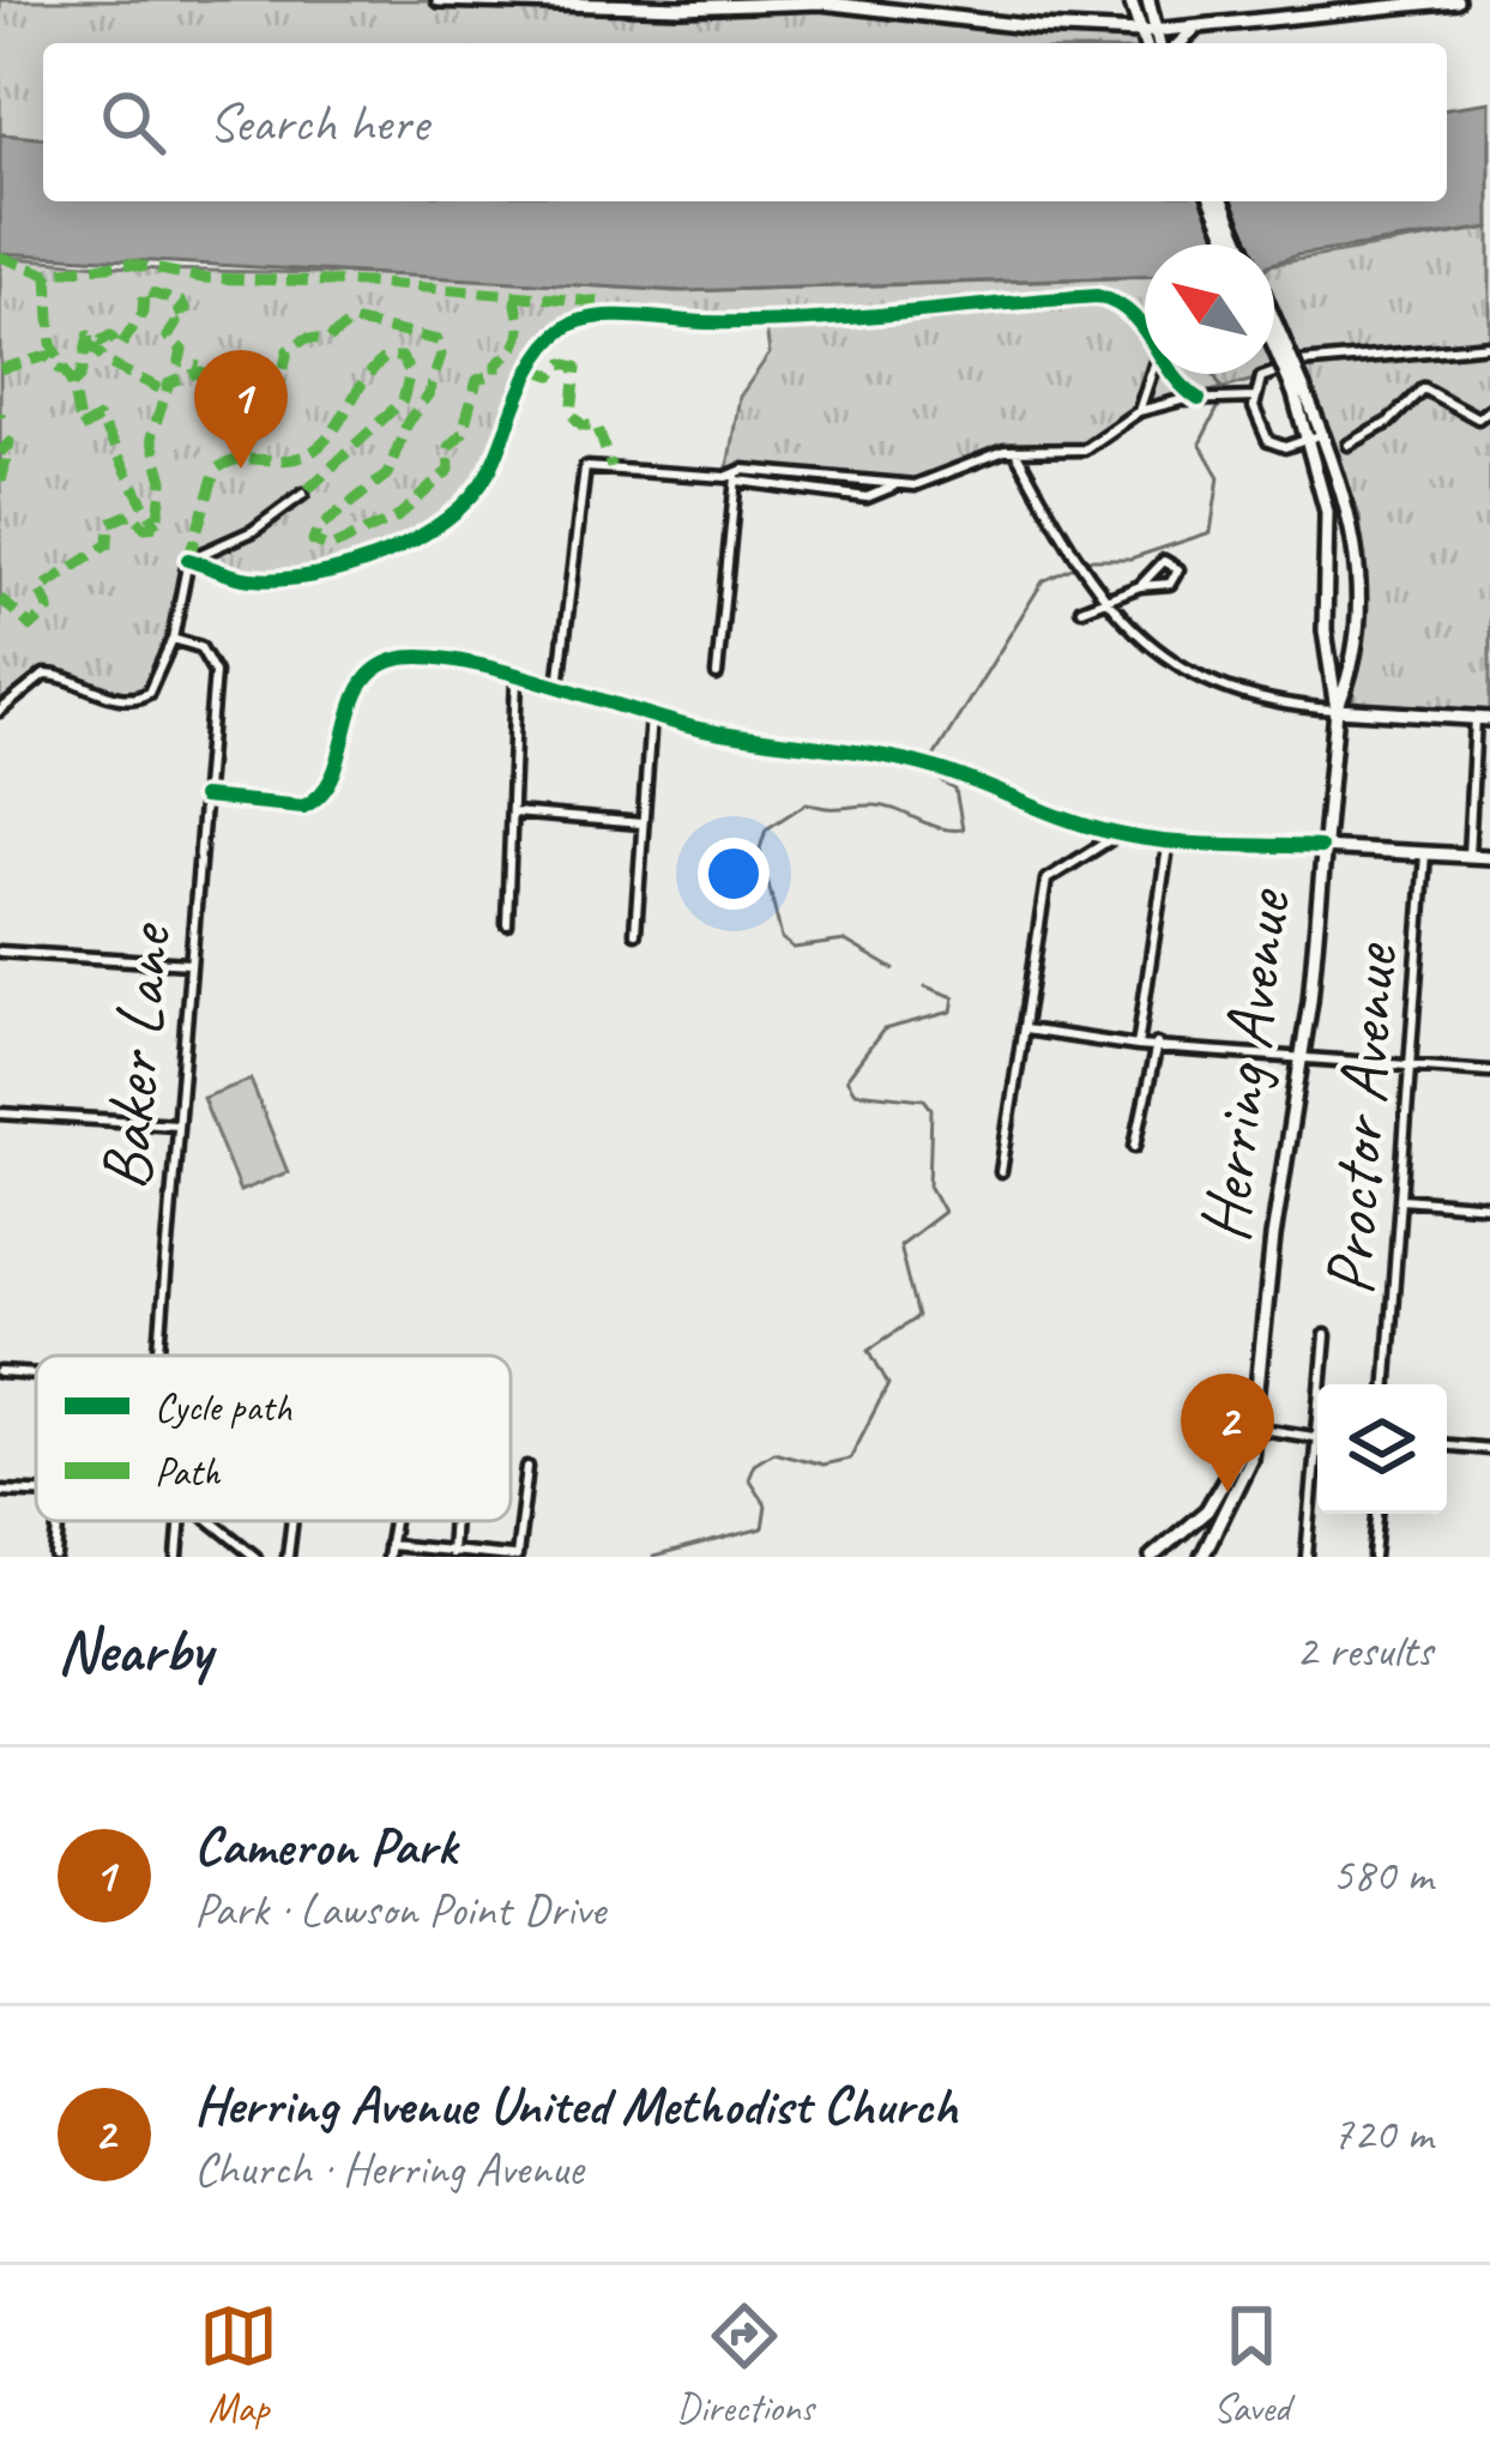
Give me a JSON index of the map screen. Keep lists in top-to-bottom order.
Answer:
{
  "streets": {
    "main road": ["Herring Avenue"],
    "street": ["Baker Lane", "Proctor Avenue"]
  },
  "legend": ["Cycle path", "Path"],
  "north": "top left",
  "page": {
    "search": "Search here",
    "pins": ["1", "2"],
    "heading": ["Nearby", "2 results"],
    "list": [
      {
        "mark": "1",
        "name": "Cameron Park",
        "note": "Park · Lawson Point Drive",
        "value": "580 m"
      },
      {
        "mark": "2",
        "name": "Herring Avenue United Methodist Church",
        "note": "Church · Herring Avenue",
        "value": "720 m"
      }
    ],
    "nav": ["Map", "Directions", "Saved"]
  }
}
